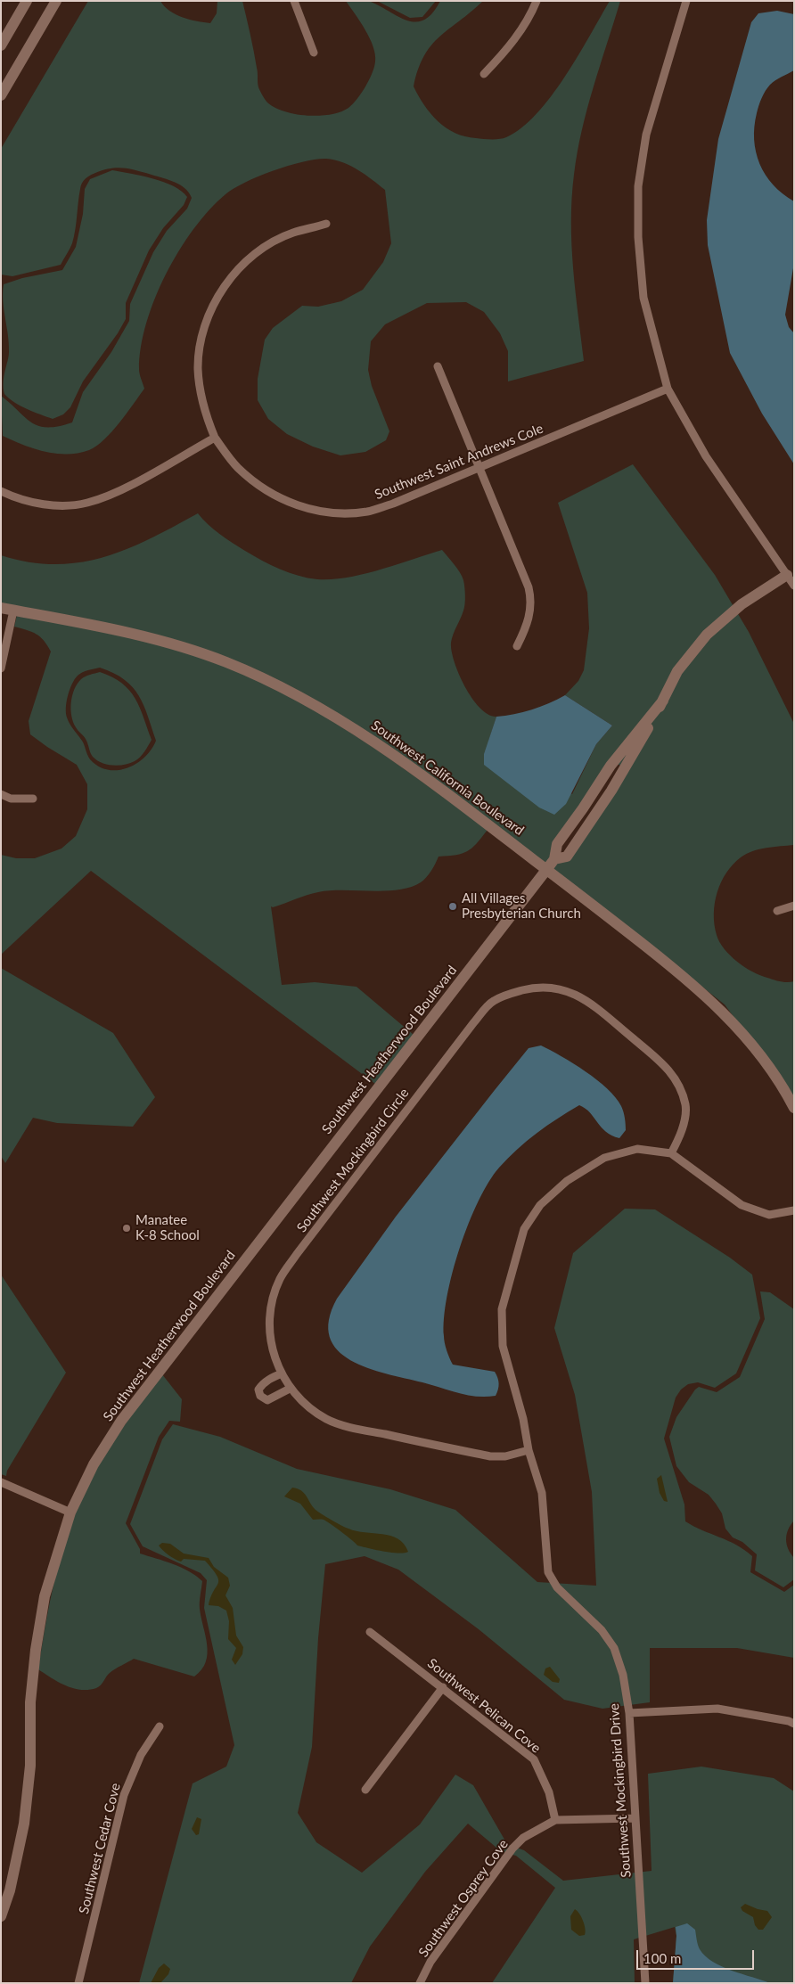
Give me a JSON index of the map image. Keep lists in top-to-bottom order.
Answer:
{
  "streets": {
    "street": [
      "Southwest Saint Andrews Cole",
      "Southwest California Boulevard",
      "Southwest Heatherwood Boulevard",
      "Southwest Mockingbird Circle",
      "Southwest Pelican Cove",
      "Southwest Mockingbird Drive",
      "Southwest Cedar Cove",
      "Southwest Osprey Cove"
    ]
  },
  "crossings": [
    ["Southwest California Boulevard", "Southwest Heatherwood Boulevard"],
    ["Southwest Mockingbird Circle", "Southwest Mockingbird Drive"],
    ["Southwest Pelican Cove", "Southwest Osprey Cove"],
    ["Southwest Mockingbird Drive", "Southwest Osprey Cove"]
  ],
  "places": ["All Villages Presbyterian Church", "Manatee K-8 School"],
  "scale_bar": "100 m"
}
